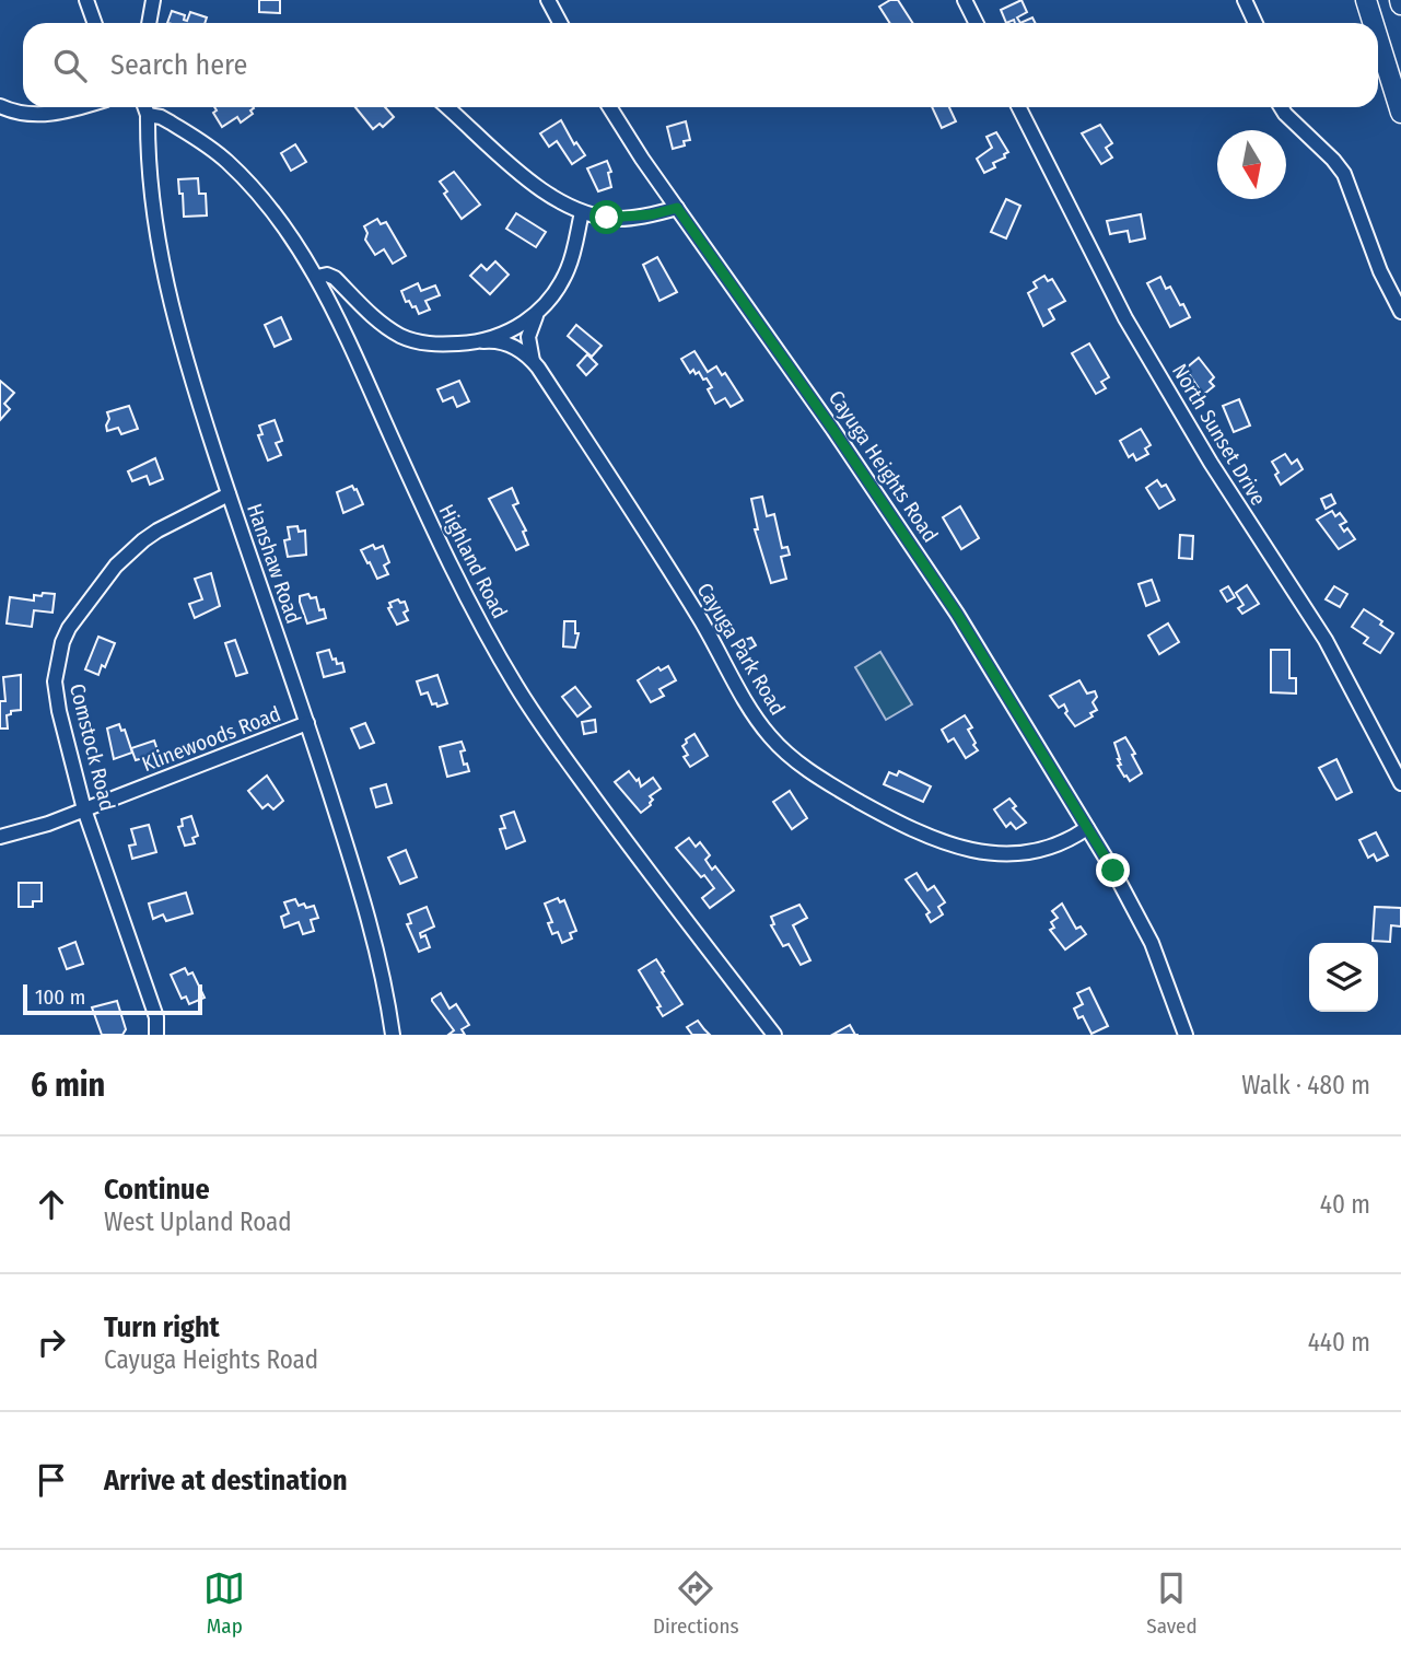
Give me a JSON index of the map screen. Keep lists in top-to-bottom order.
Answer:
{
  "streets": {
    "street": [
      "North Sunset Drive",
      "Cayuga Heights Road",
      "Highland Road",
      "Hanshaw Road",
      "Cayuga Park Road",
      "Klinewoods Road",
      "Comstock Road"
    ]
  },
  "crossings": [
    ["Cayuga Heights Road", "Cayuga Park Road"],
    ["Highland Road", "Hanshaw Road"],
    ["Hanshaw Road", "Klinewoods Road"],
    ["Hanshaw Road", "Comstock Road"],
    ["Klinewoods Road", "Comstock Road"]
  ],
  "scale_bar": "100 m",
  "north": "bottom",
  "page": {
    "search": "Search here",
    "scale": "100 m",
    "heading": ["6 min", "Walk · 480 m"],
    "list": [
      ["Continue", "West Upland Road", "40 m"],
      ["Turn right", "Cayuga Heights Road", "440 m"],
      "Arrive at destination"
    ],
    "nav": ["Map", "Directions", "Saved"]
  }
}
